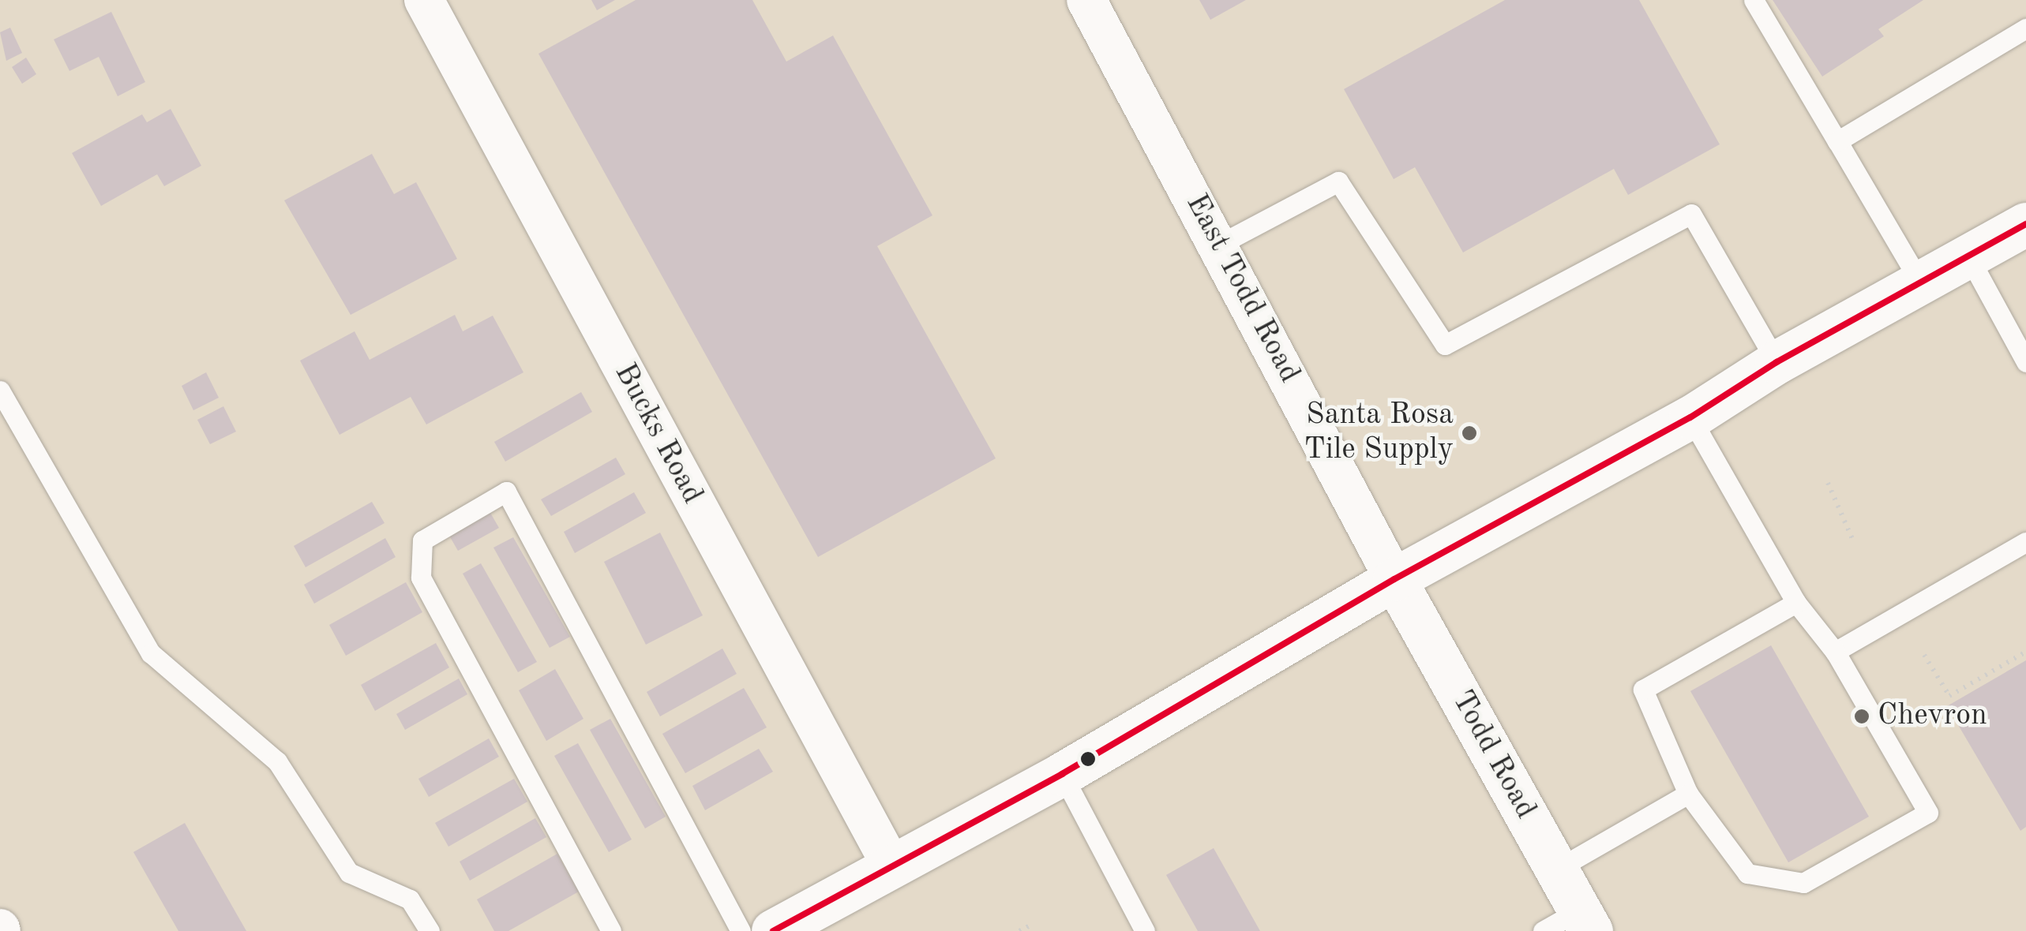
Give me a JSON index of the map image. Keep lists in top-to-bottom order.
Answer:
{
  "streets": {
    "main road": ["Todd Road"],
    "street": ["East Todd Road", "Bucks Road"]
  },
  "crossings": [
    ["East Todd Road", "Todd Road"]
  ],
  "places": ["Santa Rosa Tile Supply", "Chevron"]
}
